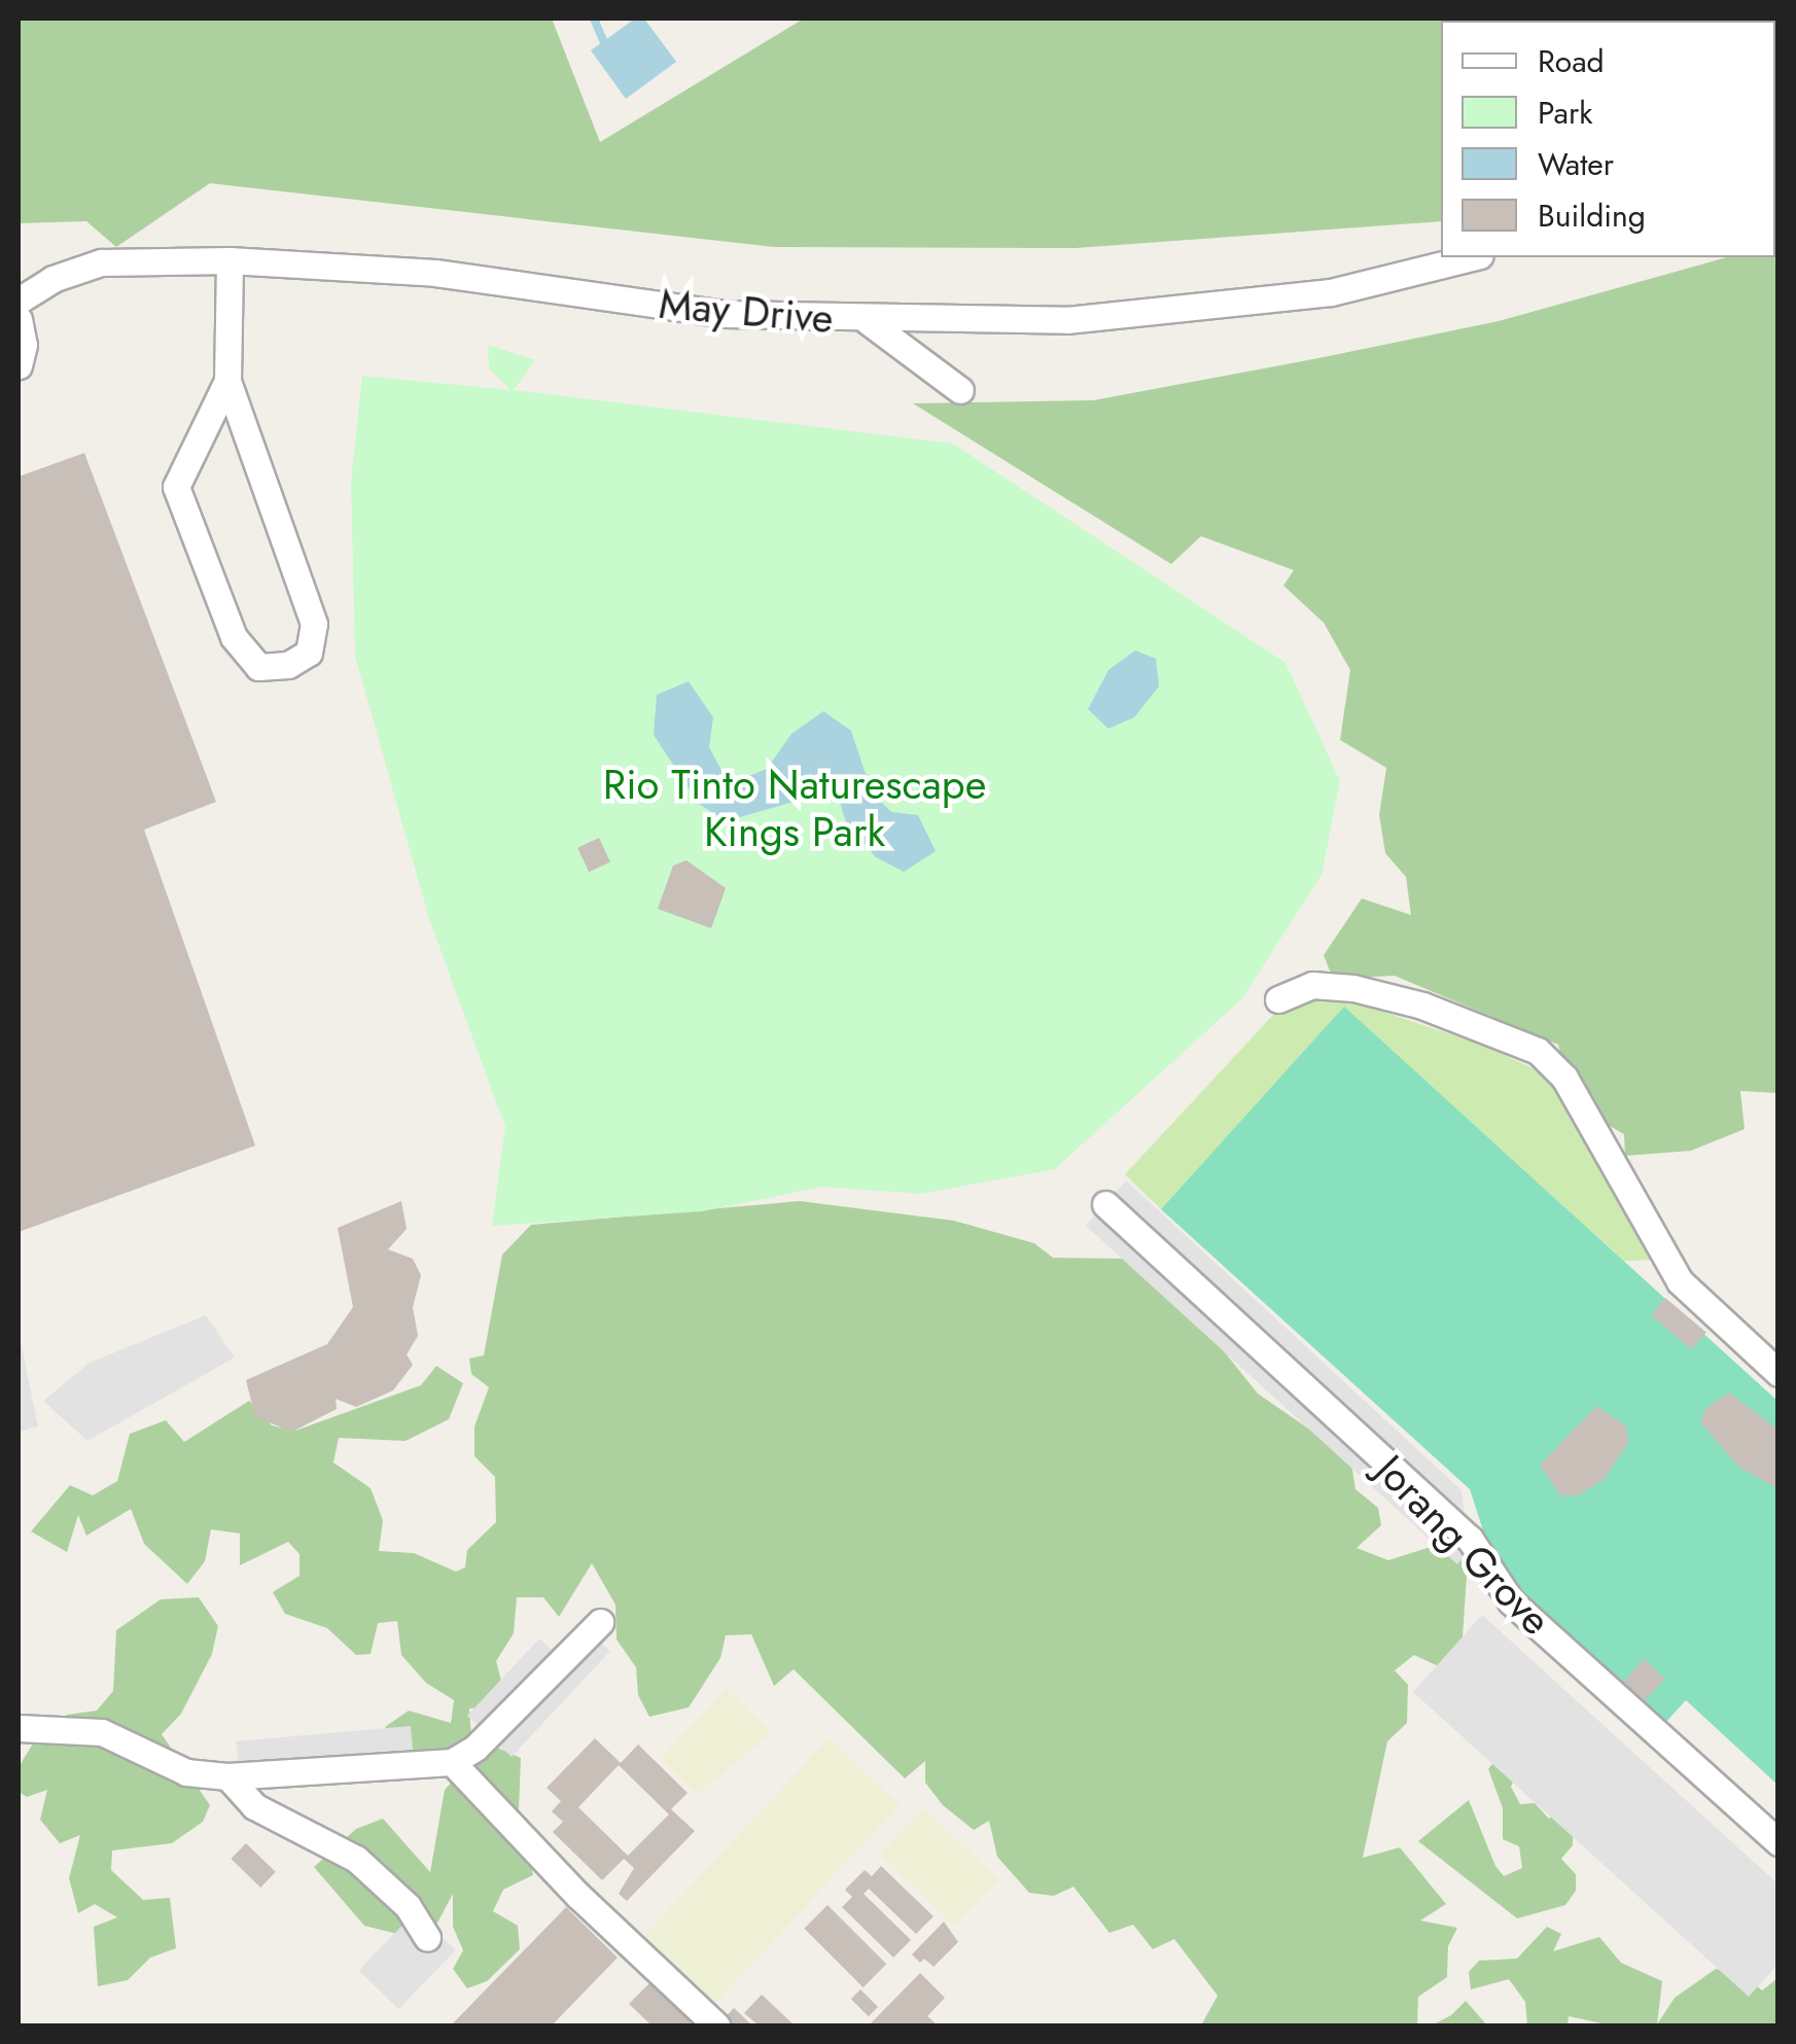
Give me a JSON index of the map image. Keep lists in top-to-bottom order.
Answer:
{
  "streets": {
    "street": ["May Drive", "Jorang Grove"]
  },
  "parks": ["Rio Tinto Naturescape Kings Park"],
  "legend": [
    "Road",
    "Park",
    "Water",
    "Building"
  ]
}
